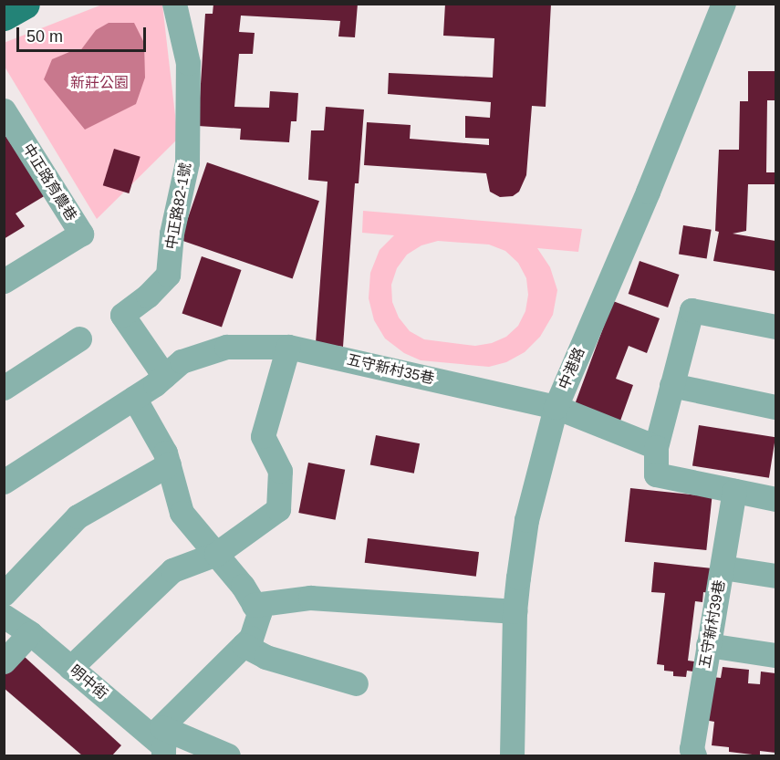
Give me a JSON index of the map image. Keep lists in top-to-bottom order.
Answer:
{
  "streets": {
    "street": [
      "中正路育農巷",
      "中正路82-1號",
      "中港路",
      "五守新村35巷",
      "五守新村39巷",
      "明中街"
    ]
  },
  "crossings": [
    ["中正路82-1號", "五守新村35巷"],
    ["中港路", "五守新村35巷"]
  ],
  "parks": ["新莊公園"],
  "scale_bar": "50 m"
}
